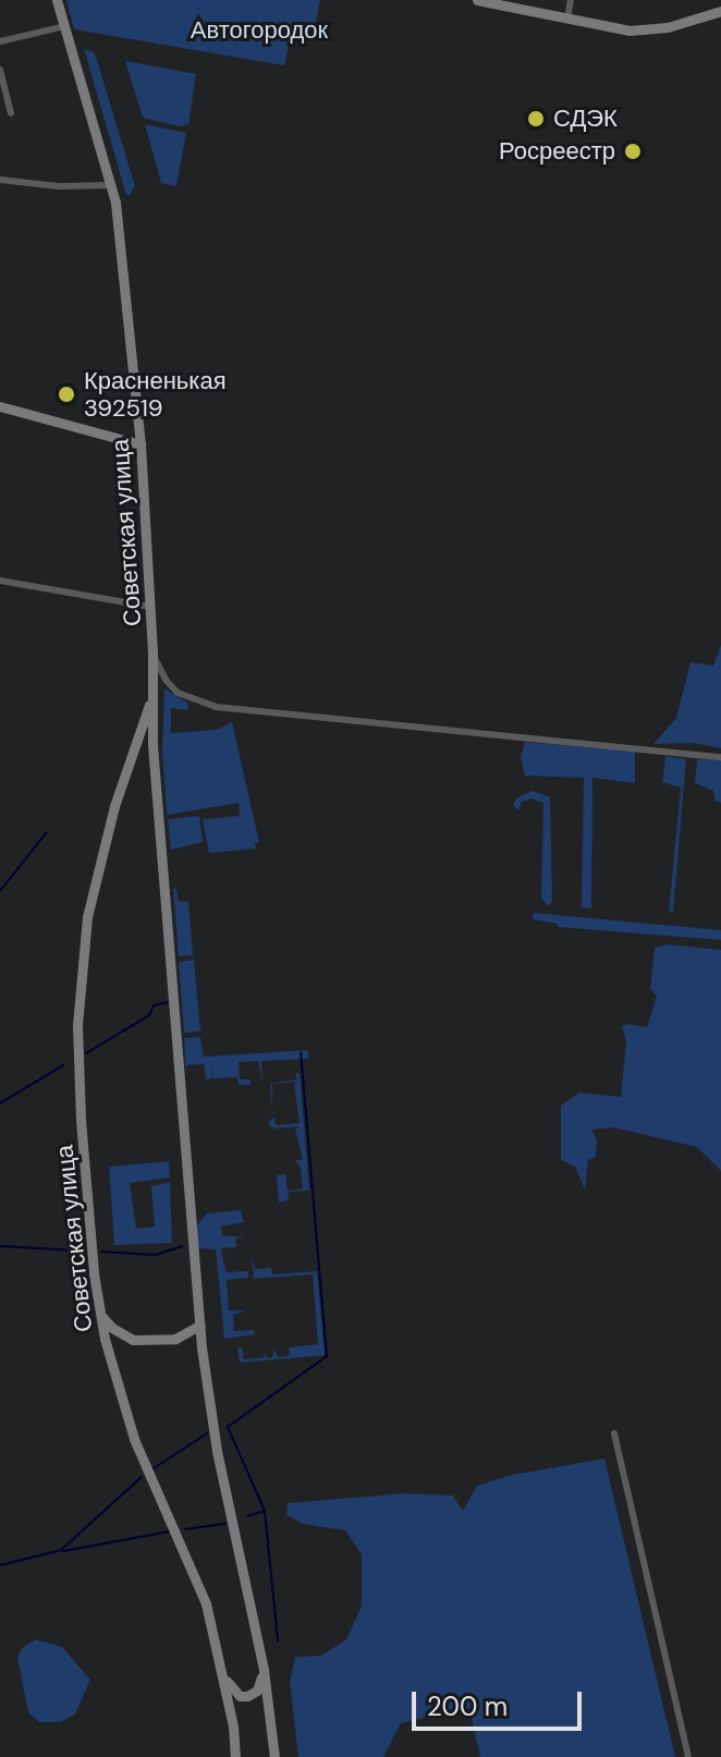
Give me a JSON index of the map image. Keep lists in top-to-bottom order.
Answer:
{
  "streets": {
    "main road": ["Советская улица"]
  },
  "parks": ["Автогородок"],
  "places": ["СДЭК", "Росреестр", "Красненькая 392519"],
  "scale_bar": "200 m"
}
